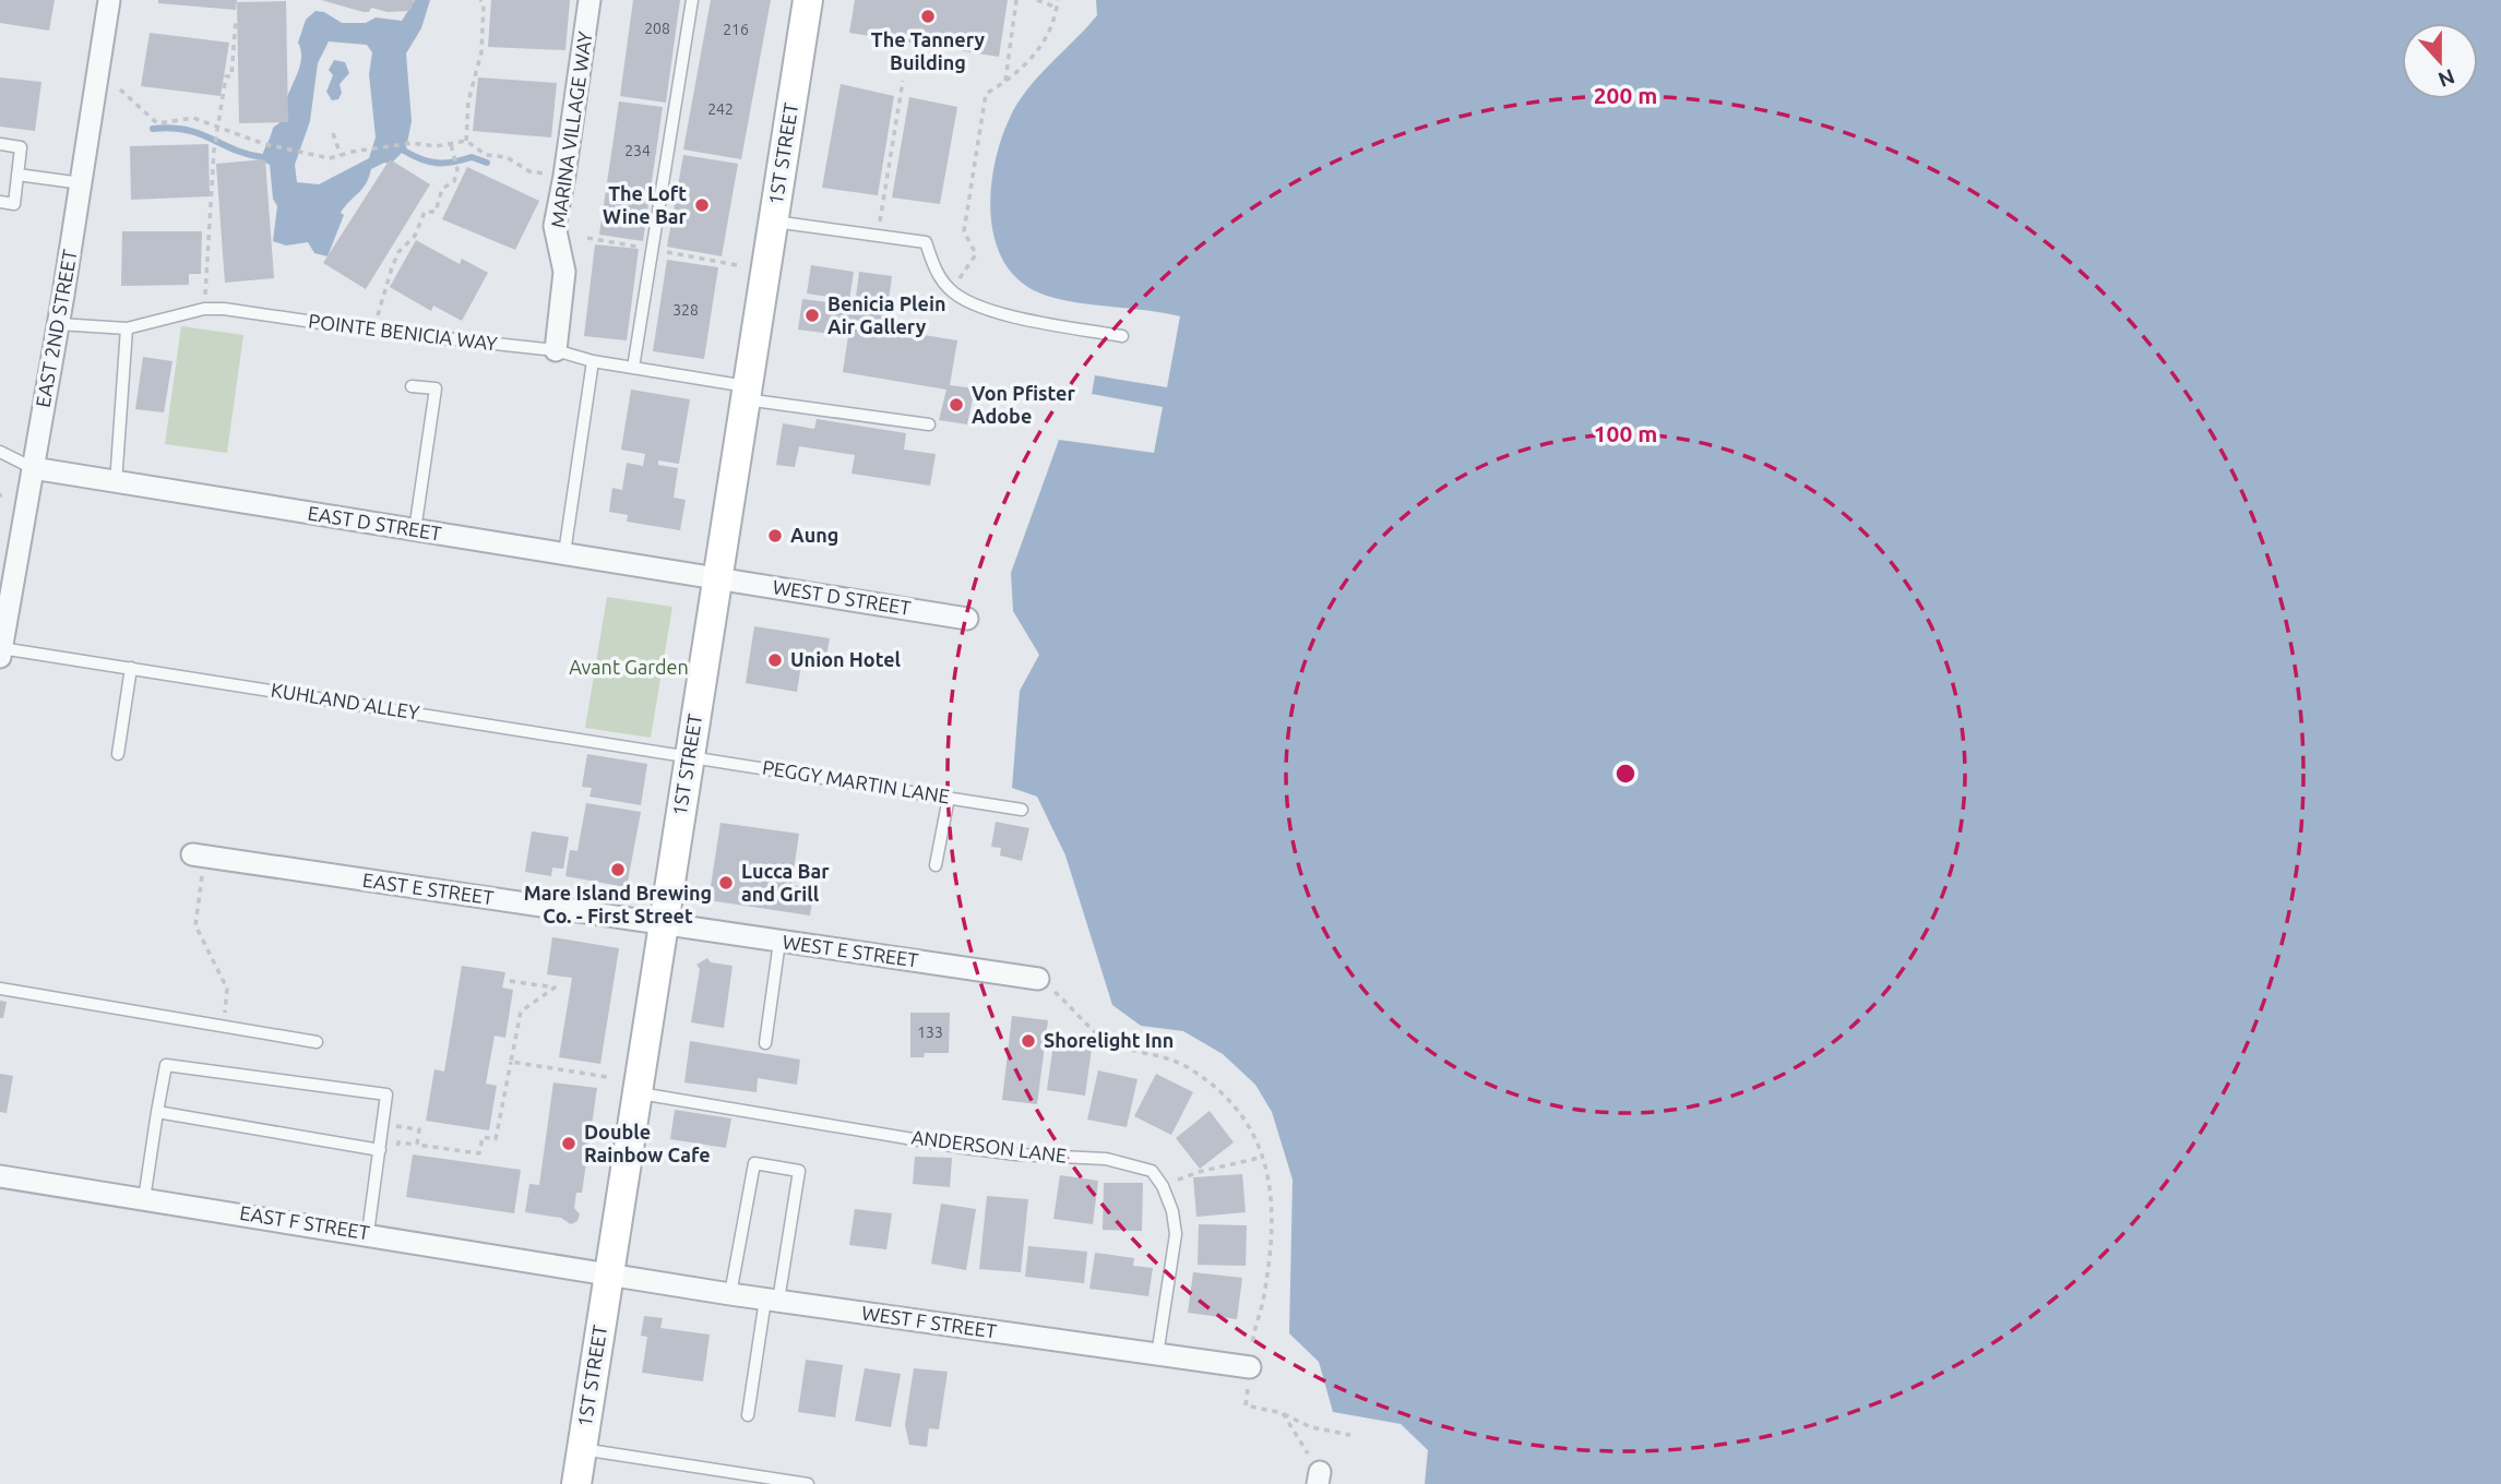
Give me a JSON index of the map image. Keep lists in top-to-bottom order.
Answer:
{
  "streets": {
    "main road": ["1ST STREET"],
    "street": [
      "MARINA VILLAGE WAY",
      "EAST 2ND STREET",
      "EAST D STREET",
      "WEST D STREET",
      "EAST E STREET",
      "WEST E STREET",
      "EAST F STREET",
      "WEST F STREET"
    ],
    "lane": [
      "POINTE BENICIA WAY",
      "KUHLAND ALLEY",
      "PEGGY MARTIN LANE",
      "ANDERSON LANE"
    ]
  },
  "crossings": [
    ["MARINA VILLAGE WAY", "POINTE BENICIA WAY"],
    ["1ST STREET", "POINTE BENICIA WAY"],
    ["1ST STREET", "EAST D STREET"],
    ["1ST STREET", "WEST D STREET"],
    ["1ST STREET", "KUHLAND ALLEY"],
    ["1ST STREET", "PEGGY MARTIN LANE"],
    ["1ST STREET", "EAST E STREET"],
    ["1ST STREET", "WEST E STREET"],
    ["1ST STREET", "ANDERSON LANE"],
    ["1ST STREET", "EAST F STREET"],
    ["1ST STREET", "WEST F STREET"],
    ["EAST 2ND STREET", "POINTE BENICIA WAY"],
    ["EAST 2ND STREET", "EAST D STREET"],
    ["EAST 2ND STREET", "KUHLAND ALLEY"],
    ["EAST D STREET", "WEST D STREET"],
    ["KUHLAND ALLEY", "PEGGY MARTIN LANE"],
    ["EAST E STREET", "WEST E STREET"],
    ["ANDERSON LANE", "WEST F STREET"],
    ["EAST F STREET", "WEST F STREET"]
  ],
  "parks": ["Avant Garden"],
  "places": [
    "The Tannery Building",
    "The Loft Wine Bar",
    "Benicia Plein Air Gallery",
    "Von Pfister Adobe",
    "Aung",
    "Union Hotel",
    "Mare Island Brewing Co. - First Street",
    "Lucca Bar and Grill",
    "Shorelight Inn",
    "Double Rainbow Cafe"
  ],
  "house_numbers": [
    "208",
    "216",
    "242",
    "234",
    "328",
    "133"
  ],
  "north": "bottom",
  "rings": ["200 m", "100 m"]
}
